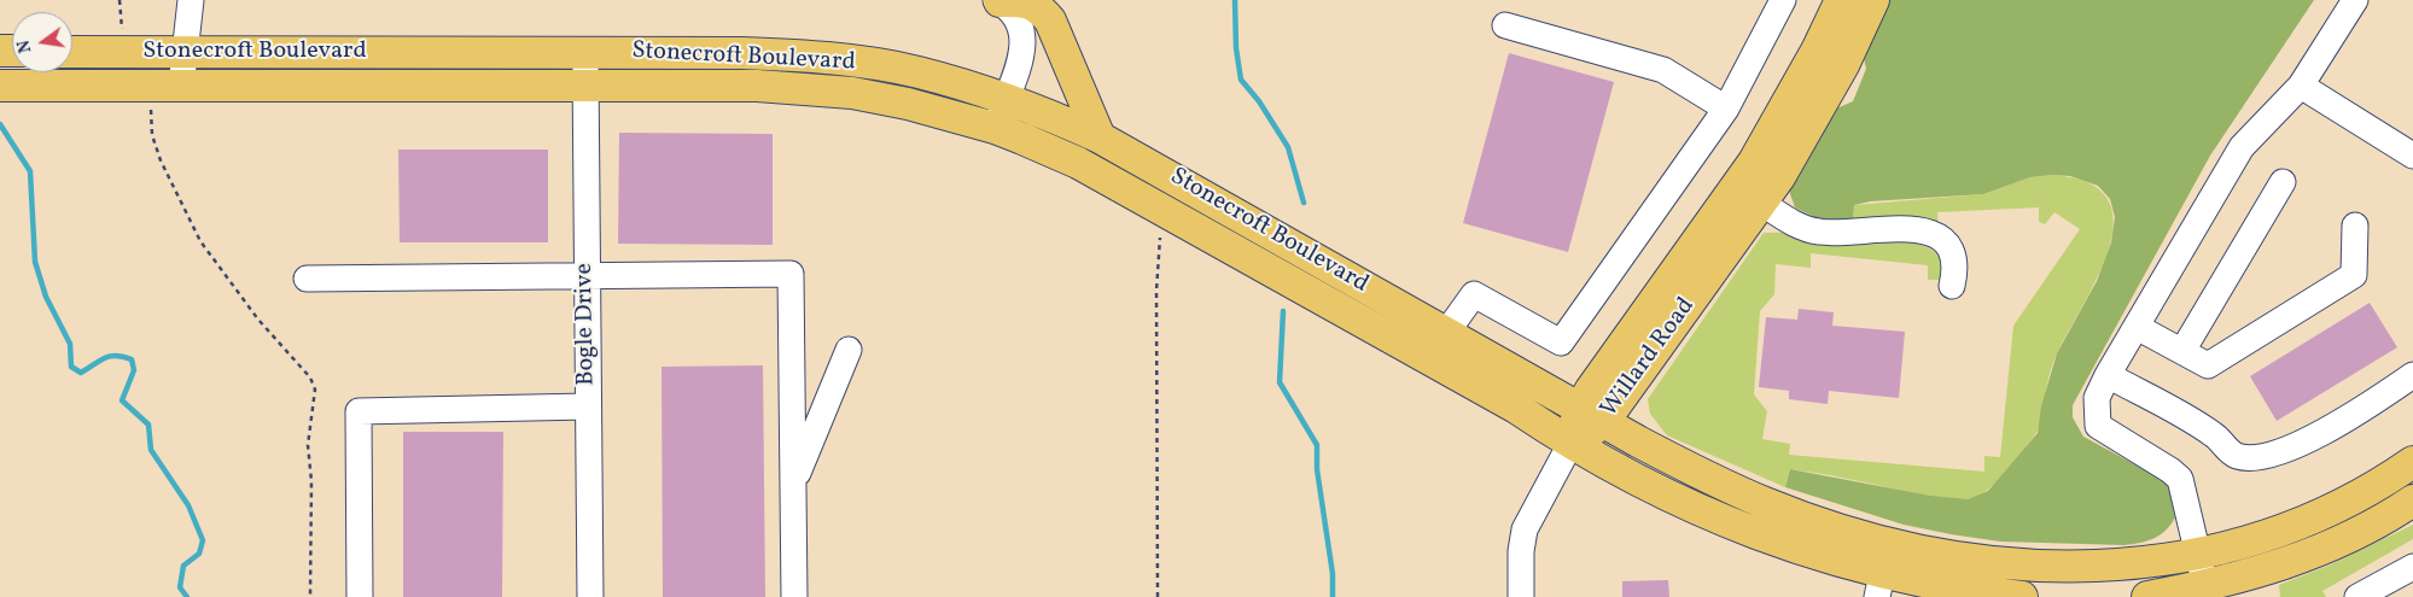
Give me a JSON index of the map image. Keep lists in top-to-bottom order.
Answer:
{
  "streets": {
    "main road": ["Stonecroft Boulevard", "Willard Road"],
    "street": ["Bogle Drive"]
  },
  "crossings": [
    ["Stonecroft Boulevard", "Bogle Drive"],
    ["Stonecroft Boulevard", "Willard Road"]
  ],
  "north": "left"
}
